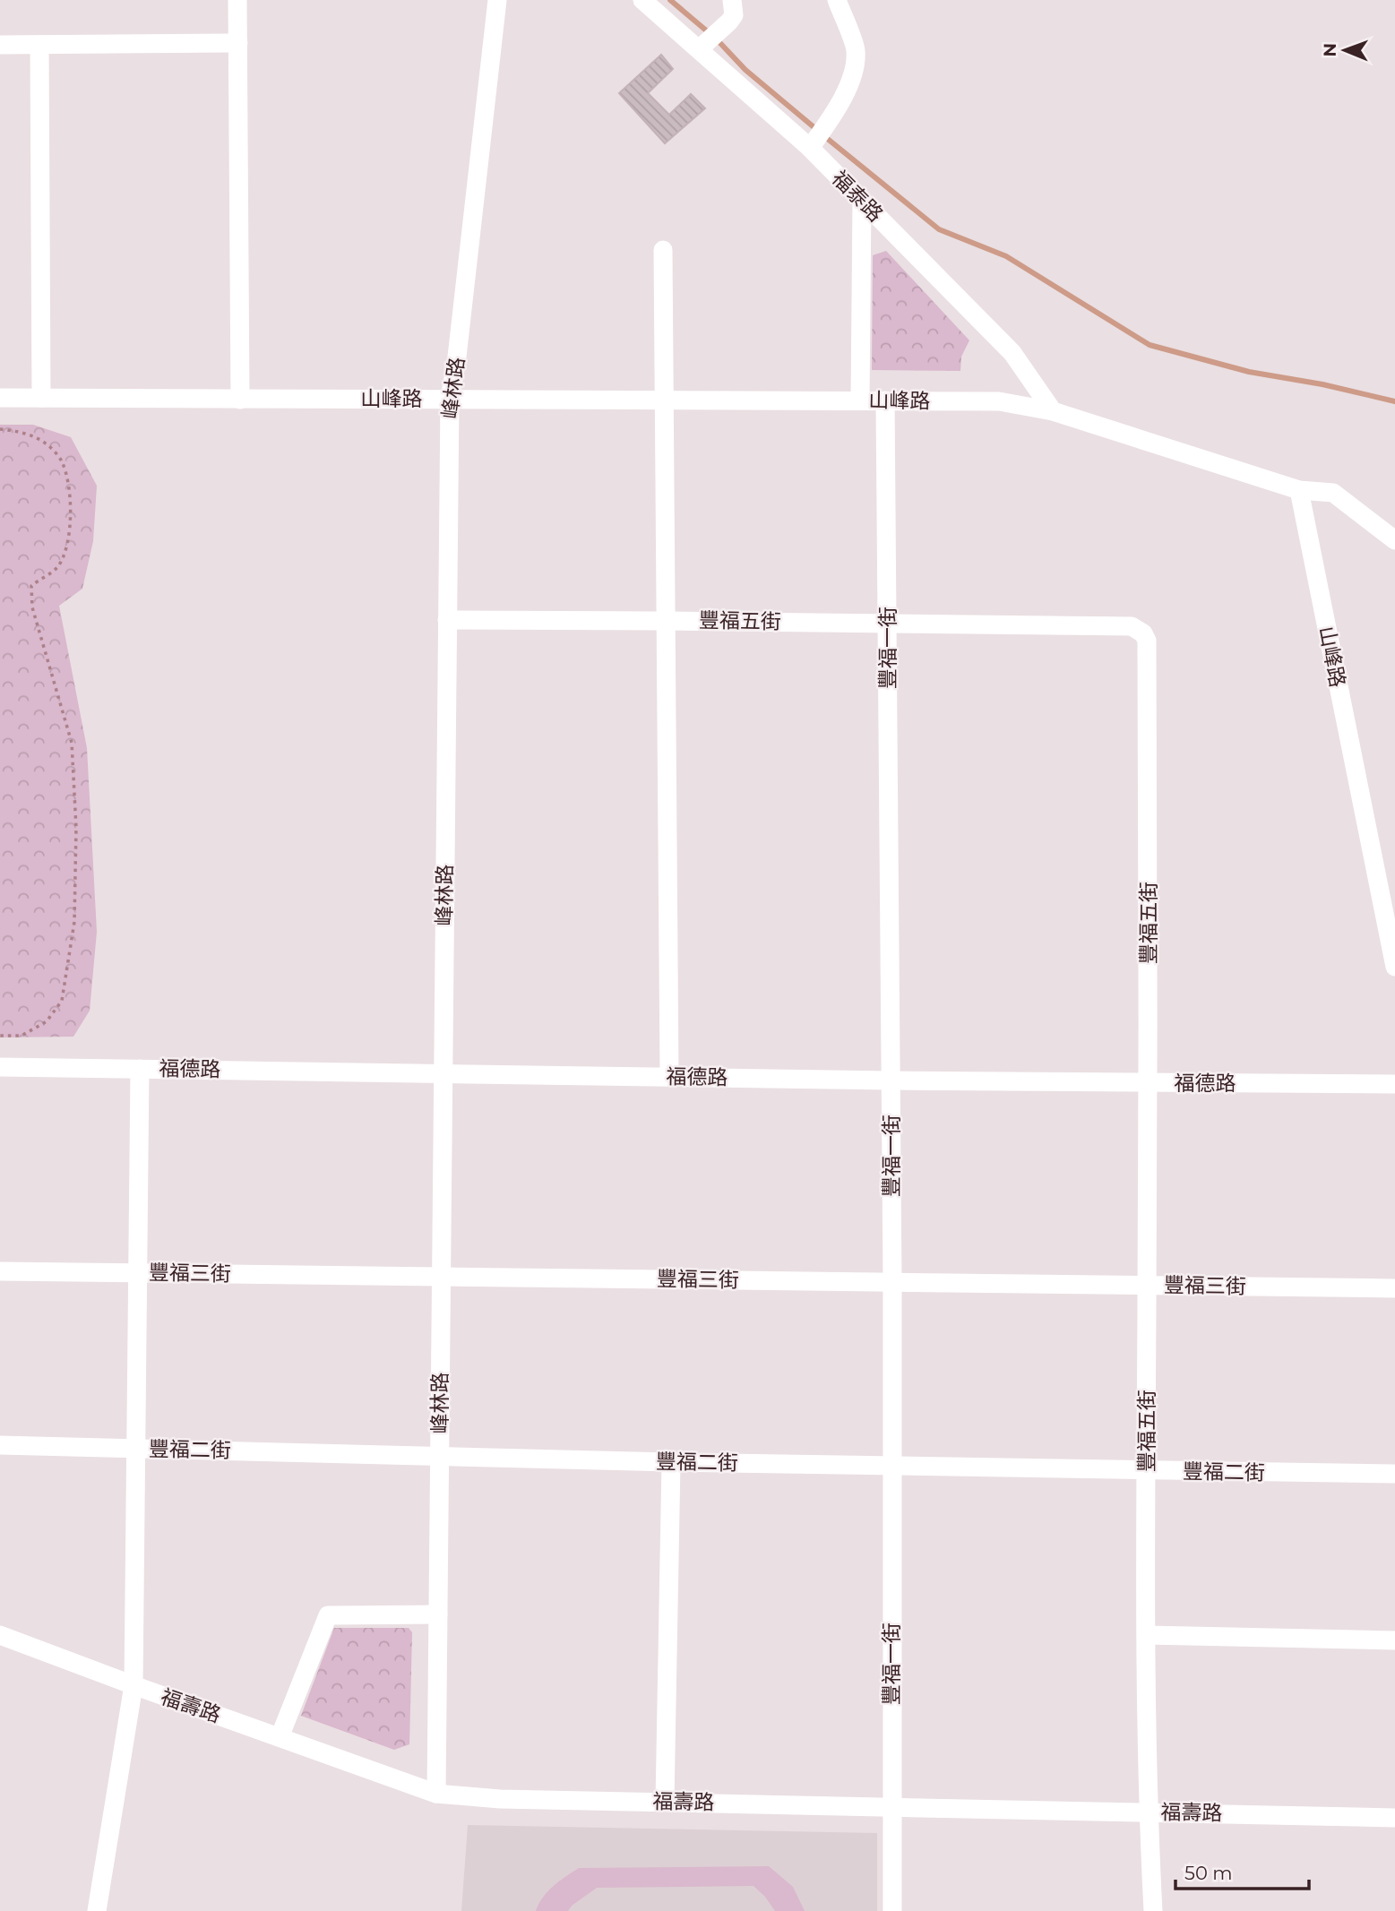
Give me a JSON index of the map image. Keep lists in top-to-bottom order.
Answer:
{
  "streets": {
    "street": [
      "福泰路",
      "峰林路",
      "山峰路",
      "豐福五街",
      "豐福一街",
      "福德路",
      "豐福三街",
      "豐福二街",
      "福壽路"
    ]
  },
  "crossings": [
    ["福泰路", "山峰路"],
    ["峰林路", "山峰路"],
    ["峰林路", "豐福五街"],
    ["峰林路", "福德路"],
    ["峰林路", "豐福三街"],
    ["峰林路", "豐福二街"],
    ["峰林路", "福壽路"],
    ["山峰路", "豐福一街"],
    ["豐福五街", "豐福一街"],
    ["豐福五街", "福德路"],
    ["豐福五街", "豐福三街"],
    ["豐福五街", "豐福二街"],
    ["豐福五街", "福壽路"],
    ["豐福一街", "福德路"],
    ["豐福一街", "豐福三街"],
    ["豐福一街", "豐福二街"],
    ["豐福一街", "福壽路"]
  ],
  "scale_bar": "50 m",
  "north": "left"
}
